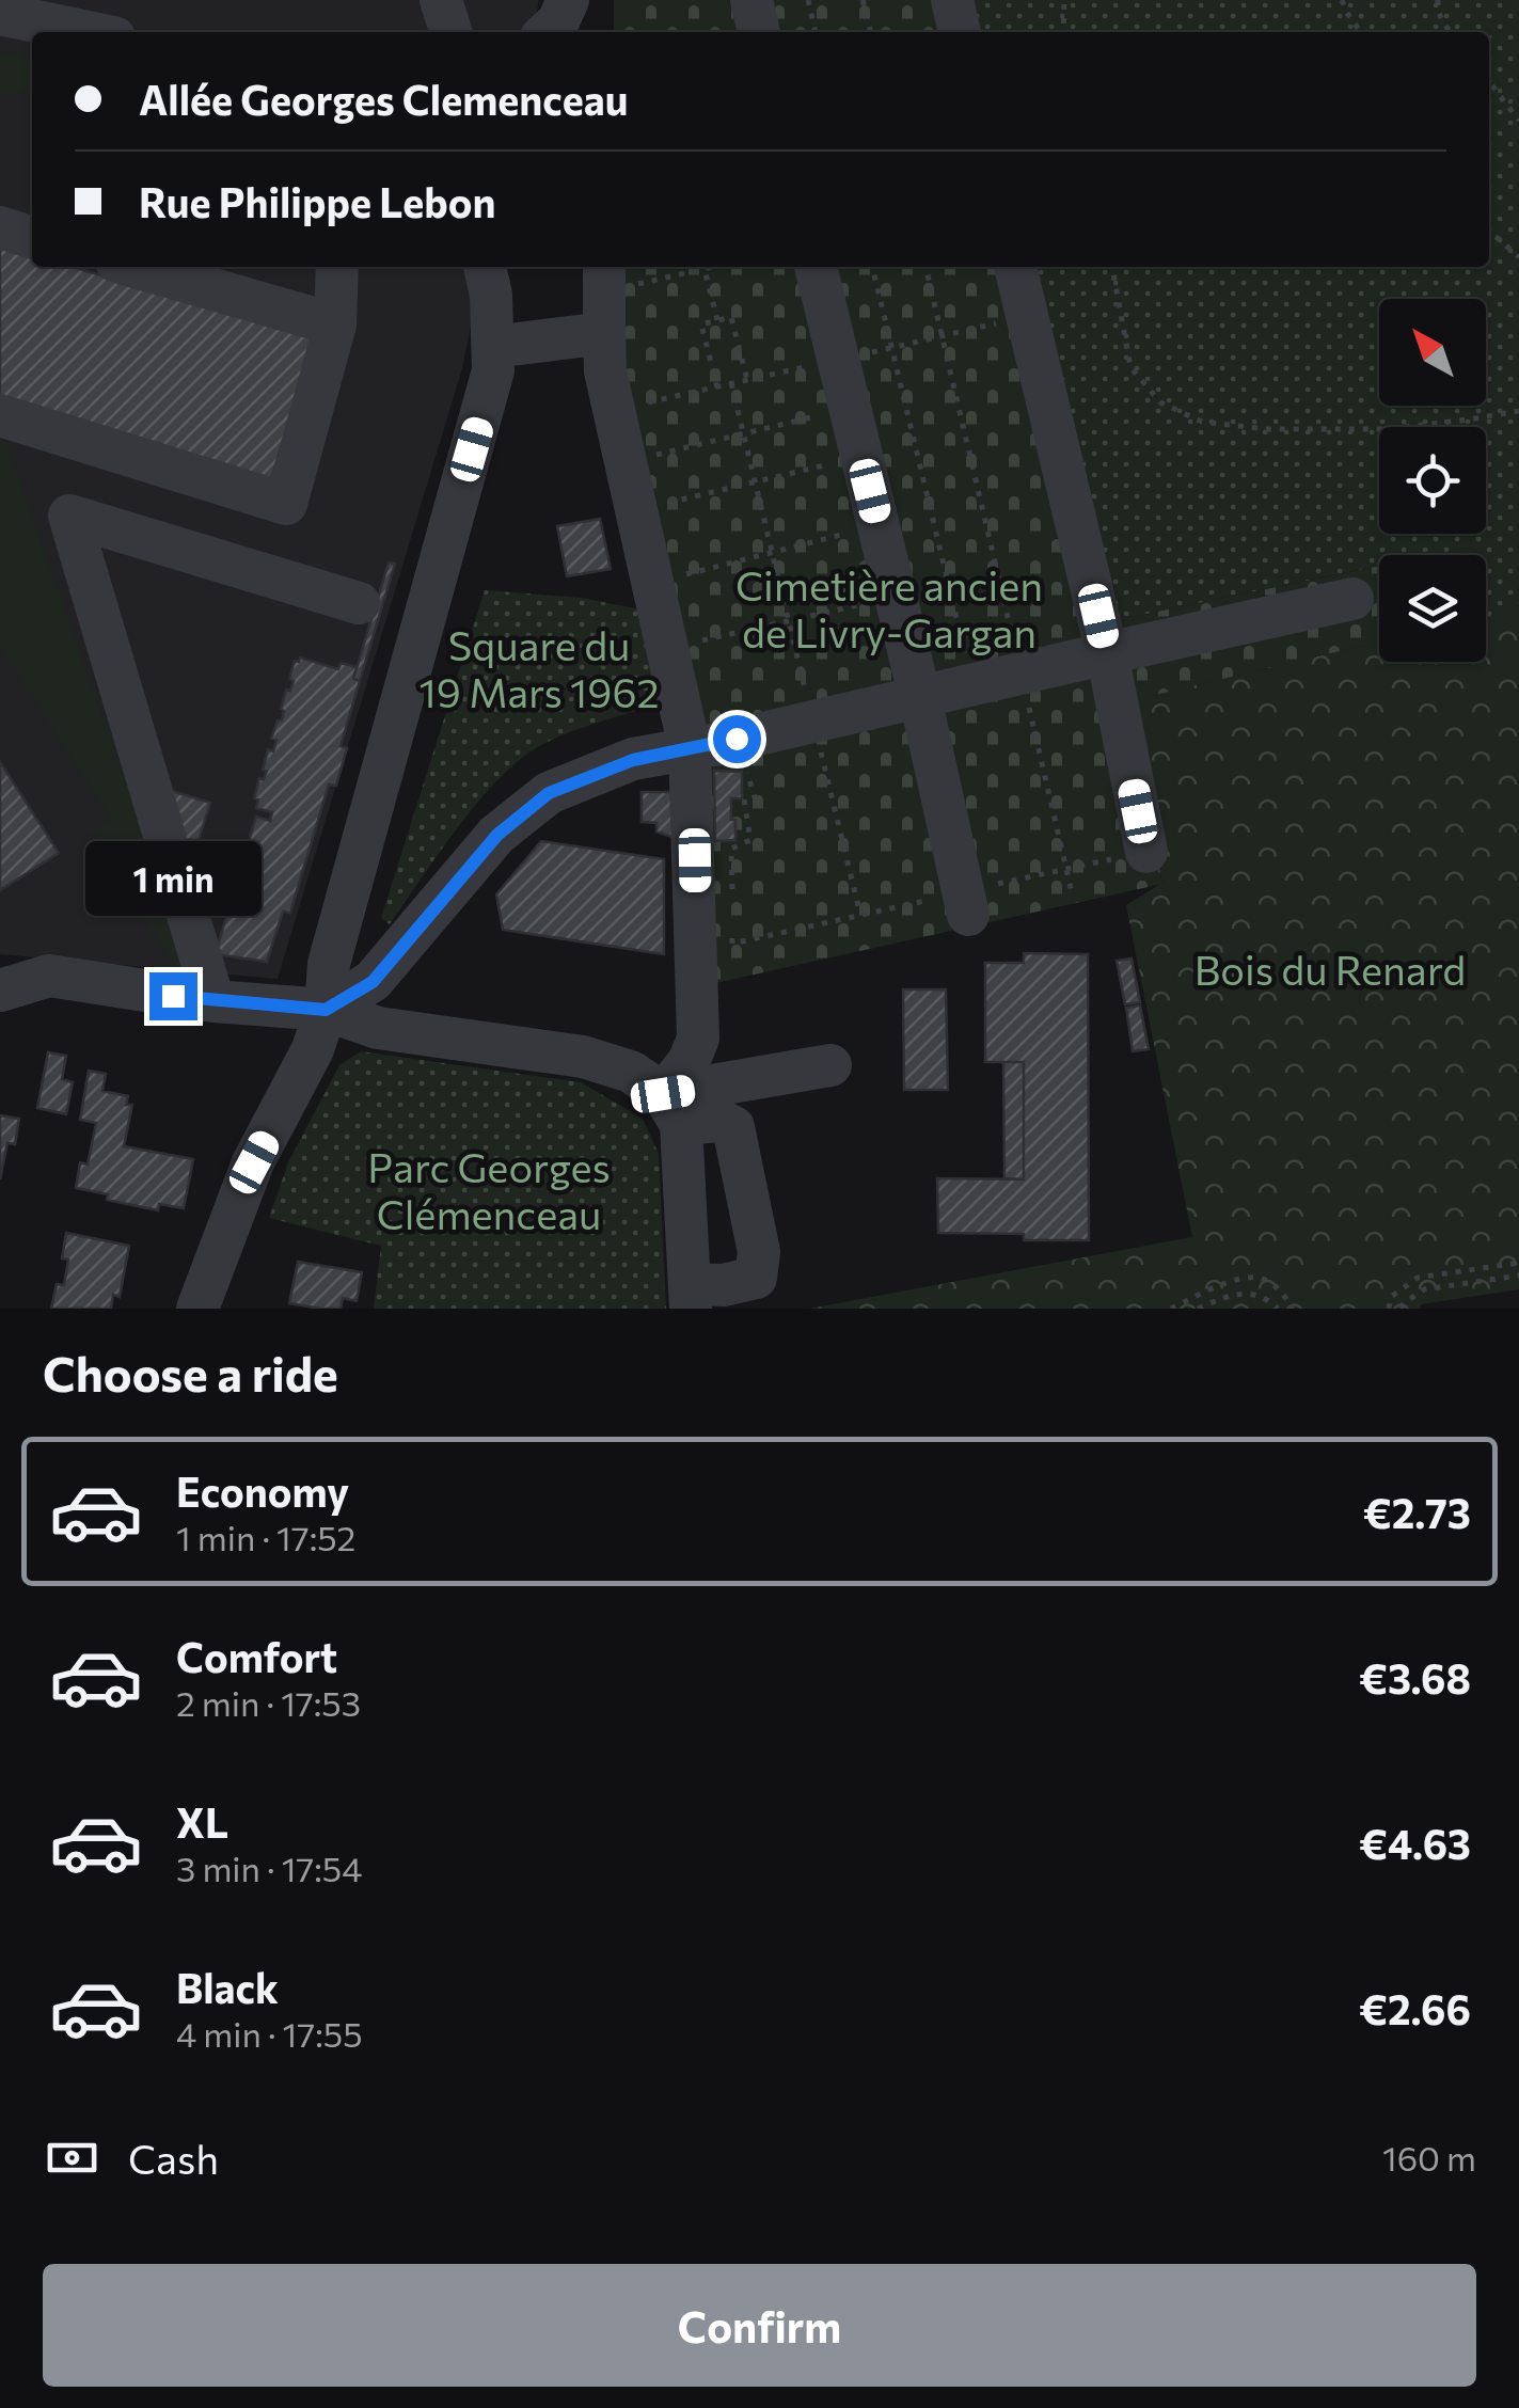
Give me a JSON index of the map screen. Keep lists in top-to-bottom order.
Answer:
{
  "parks": [
    "Cimetière ancien de Livry-Gargan",
    "Square du 19 Mars 1962",
    "Bois du Renard",
    "Parc Georges Clémenceau"
  ],
  "north": "top left",
  "page": {
    "banner": ["Allée Georges Clemenceau", "Rue Philippe Lebon"],
    "bubble": "1 min",
    "heading": "Choose a ride",
    "list": [
      {
        "name": "Economy",
        "note": "1 min · 17:52",
        "value": "€2.73"
      },
      {
        "name": "Comfort",
        "note": "2 min · 17:53",
        "value": "€3.68"
      },
      {
        "name": "XL",
        "note": "3 min · 17:54",
        "value": "€4.63"
      },
      {
        "name": "Black",
        "note": "4 min · 17:55",
        "value": "€2.66"
      }
    ],
    "pay": ["Cash", "160 m"],
    "buttons": "Confirm"
  }
}
